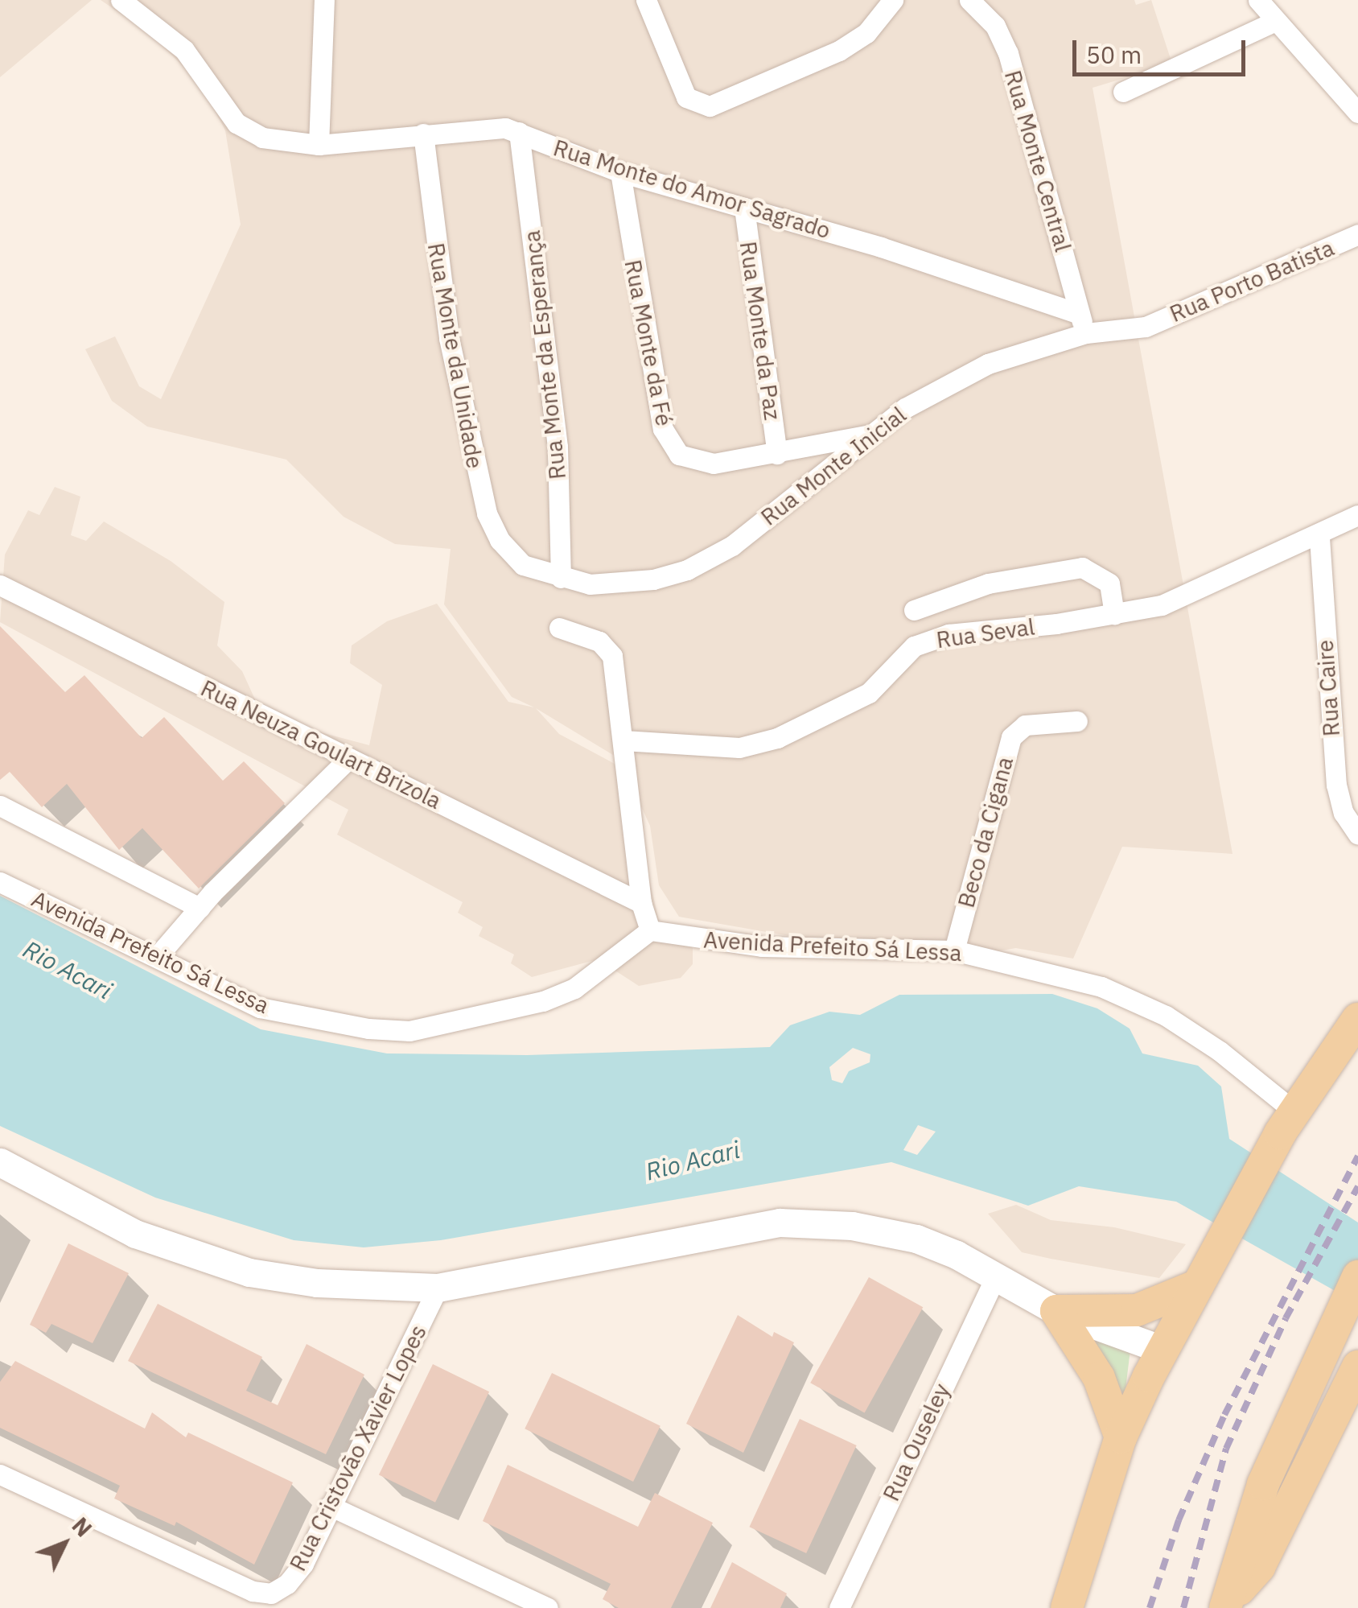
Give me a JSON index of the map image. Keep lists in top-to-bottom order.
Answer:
{
  "streets": {
    "street": [
      "Rua Monte Central",
      "Rua Monte do Amor Sagrado",
      "Rua Porto Batista",
      "Rua Monte da Paz",
      "Rua Monte da Fé",
      "Rua Monte da Esperança",
      "Rua Monte da Unidade",
      "Rua Monte Inicial",
      "Rua Seval",
      "Rua Caire",
      "Rua Neuza Goulart Brizola",
      "Beco da Cigana",
      "Avenida Prefeito Sá Lessa",
      "Rua Ouseley",
      "Rua Cristovão Xavier Lopes"
    ]
  },
  "crossings": [
    ["Rua Monte Central", "Rua Monte do Amor Sagrado"],
    ["Rua Monte Central", "Rua Monte Inicial"],
    ["Rua Monte do Amor Sagrado", "Rua Monte da Paz"],
    ["Rua Monte do Amor Sagrado", "Rua Monte da Fé"],
    ["Rua Monte do Amor Sagrado", "Rua Monte da Esperança"],
    ["Rua Monte do Amor Sagrado", "Rua Monte da Unidade"],
    ["Rua Monte do Amor Sagrado", "Rua Monte Inicial"],
    ["Rua Porto Batista", "Rua Monte Inicial"],
    ["Rua Monte da Paz", "Rua Monte da Fé"],
    ["Rua Monte da Fé", "Rua Monte Inicial"],
    ["Rua Monte da Esperança", "Rua Monte Inicial"],
    ["Rua Monte da Unidade", "Rua Monte Inicial"],
    ["Rua Seval", "Rua Caire"],
    ["Beco da Cigana", "Avenida Prefeito Sá Lessa"]
  ],
  "water": ["Rio Acari"],
  "scale_bar": "50 m",
  "north": "top right"
}
